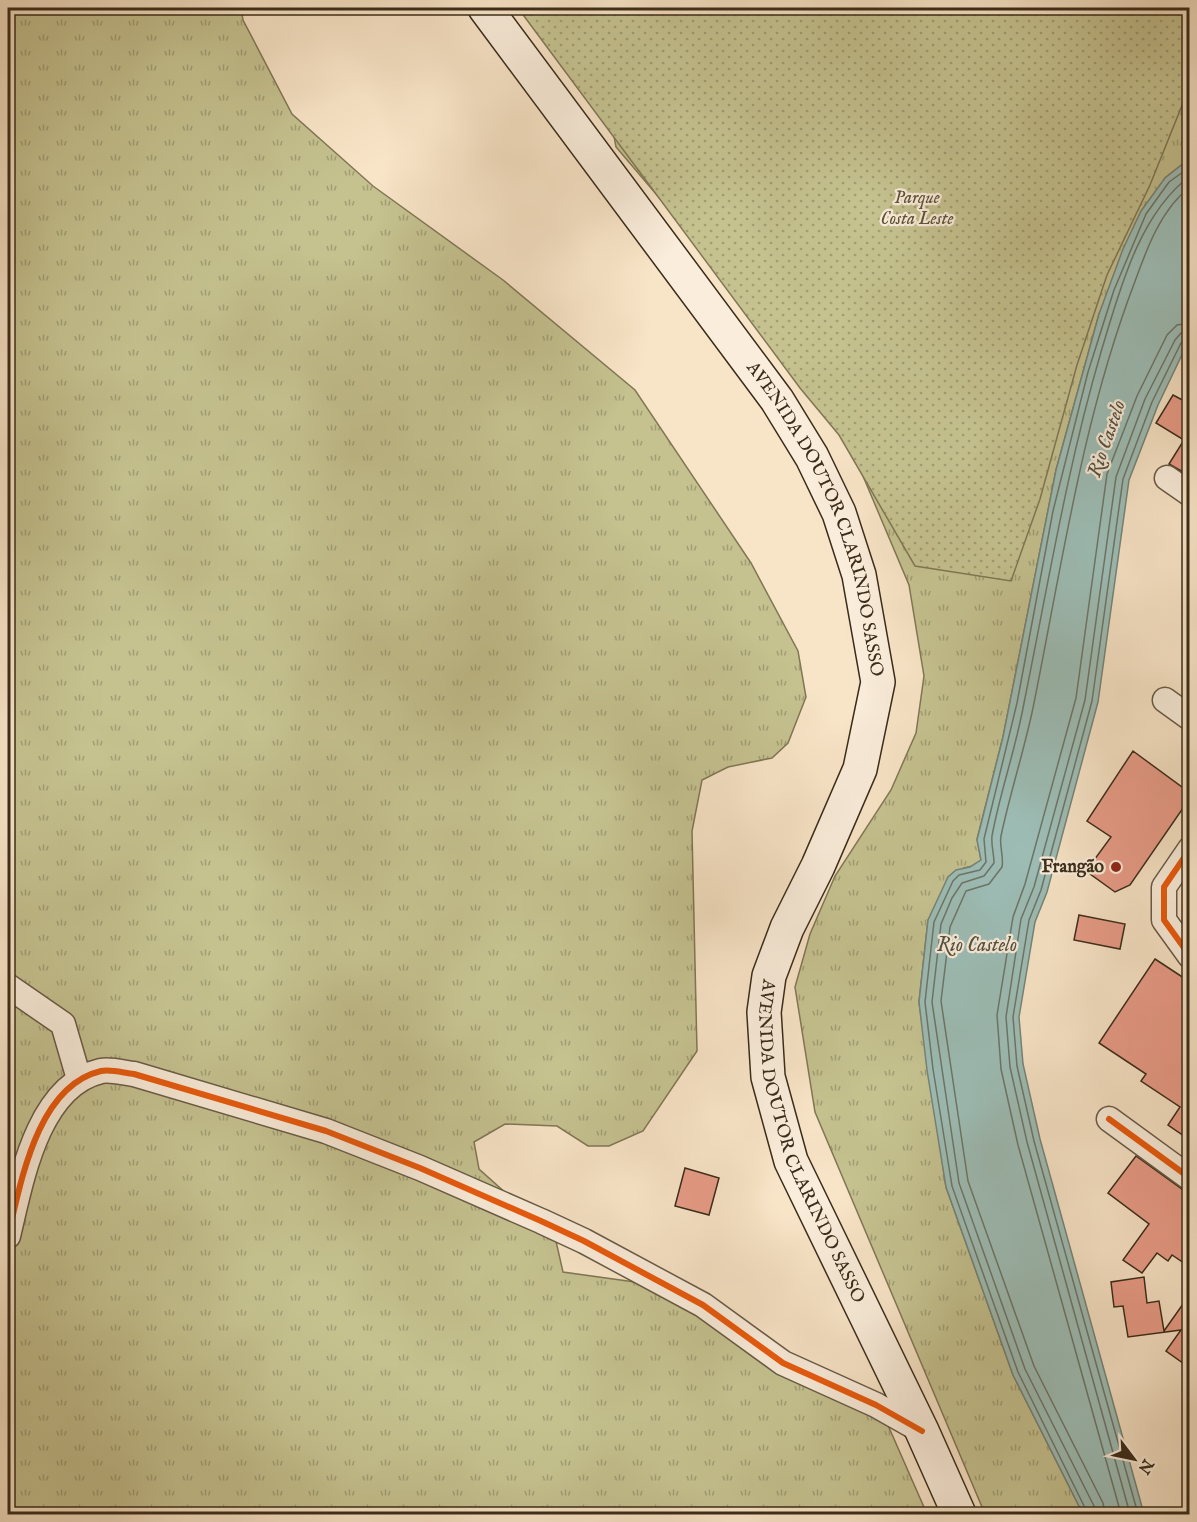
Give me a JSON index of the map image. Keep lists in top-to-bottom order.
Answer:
{
  "streets": {
    "main road": ["AVENIDA DOUTOR CLARINDO SASSO"]
  },
  "water": ["Rio Castelo"],
  "parks": ["Parque Costa Leste"],
  "places": ["Frangão"],
  "north": "bottom right"
}
